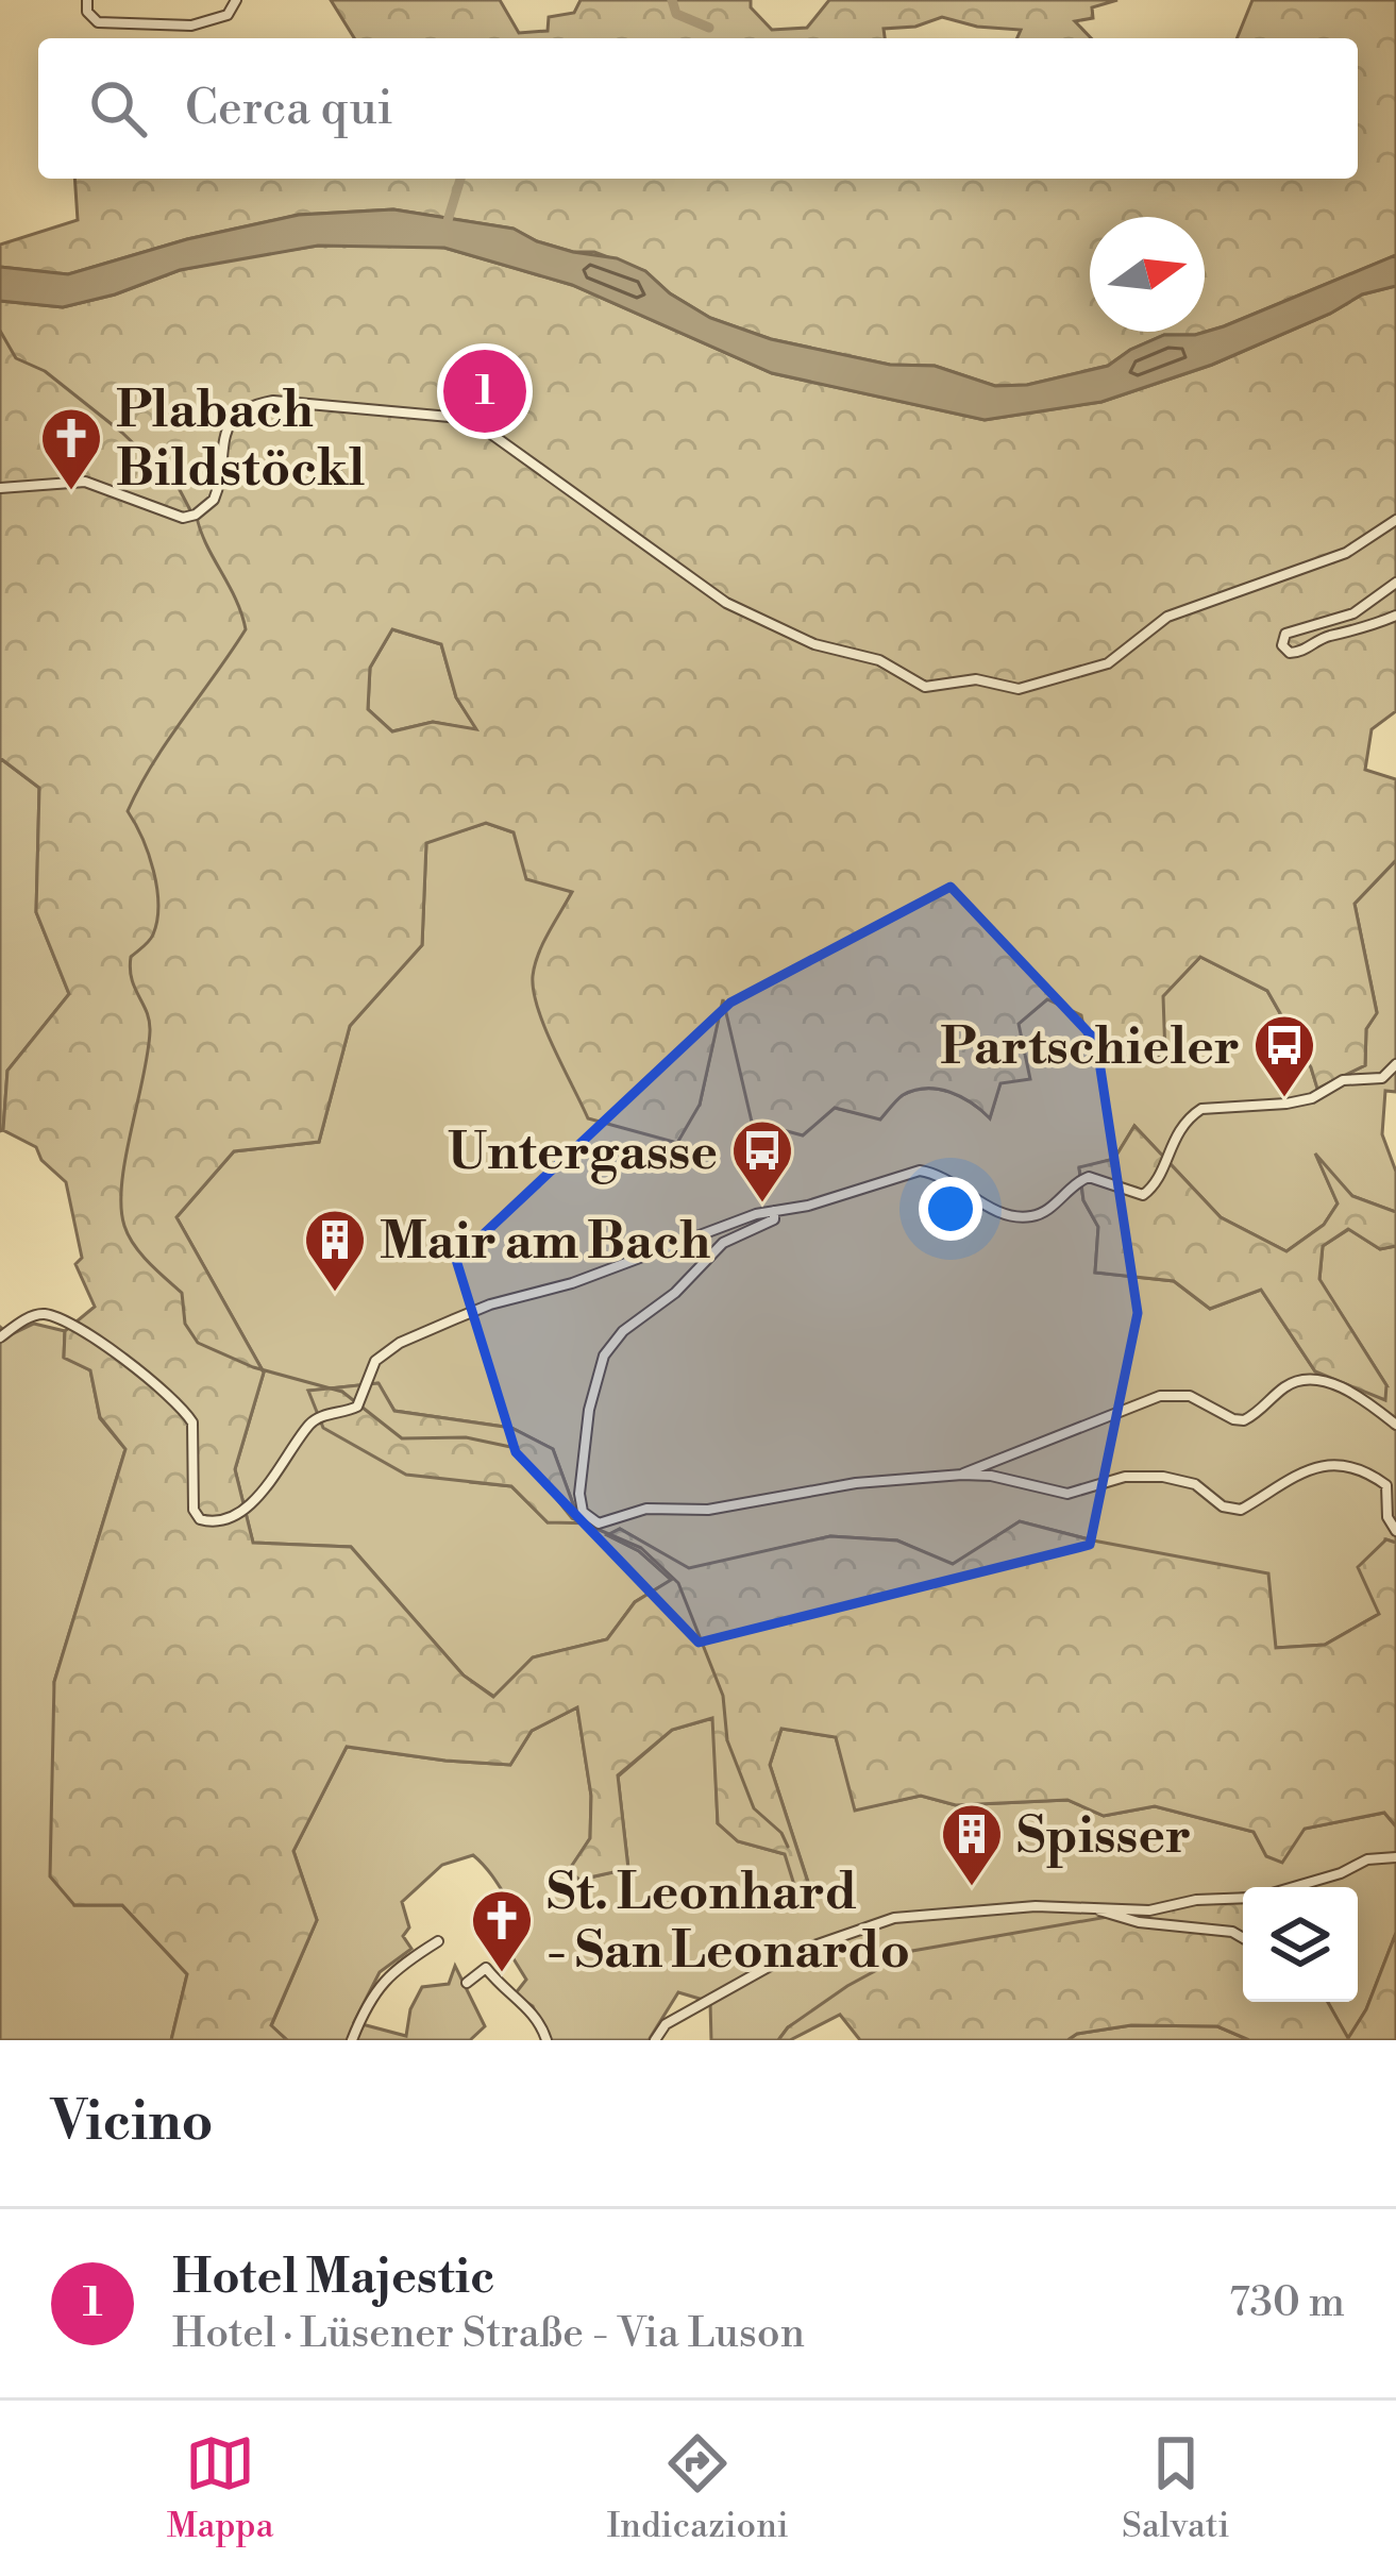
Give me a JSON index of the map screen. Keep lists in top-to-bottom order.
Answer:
{
  "places": {
    "church": ["Plabach Bildstöckl", "St. Leonhard - San Leonardo"],
    "bus stop": ["Partschieler", "Untergasse"],
    "building": ["Mair am Bach", "Spisser"]
  },
  "north": "right",
  "page": {
    "search": "Cerca qui",
    "pins": "1",
    "heading": "Vicino",
    "list": [
      {
        "mark": "1",
        "name": "Hotel Majestic",
        "note": "Hotel · Lüsener Straße - Via Luson",
        "value": "730 m"
      }
    ],
    "nav": ["Mappa", "Indicazioni", "Salvati"]
  }
}
